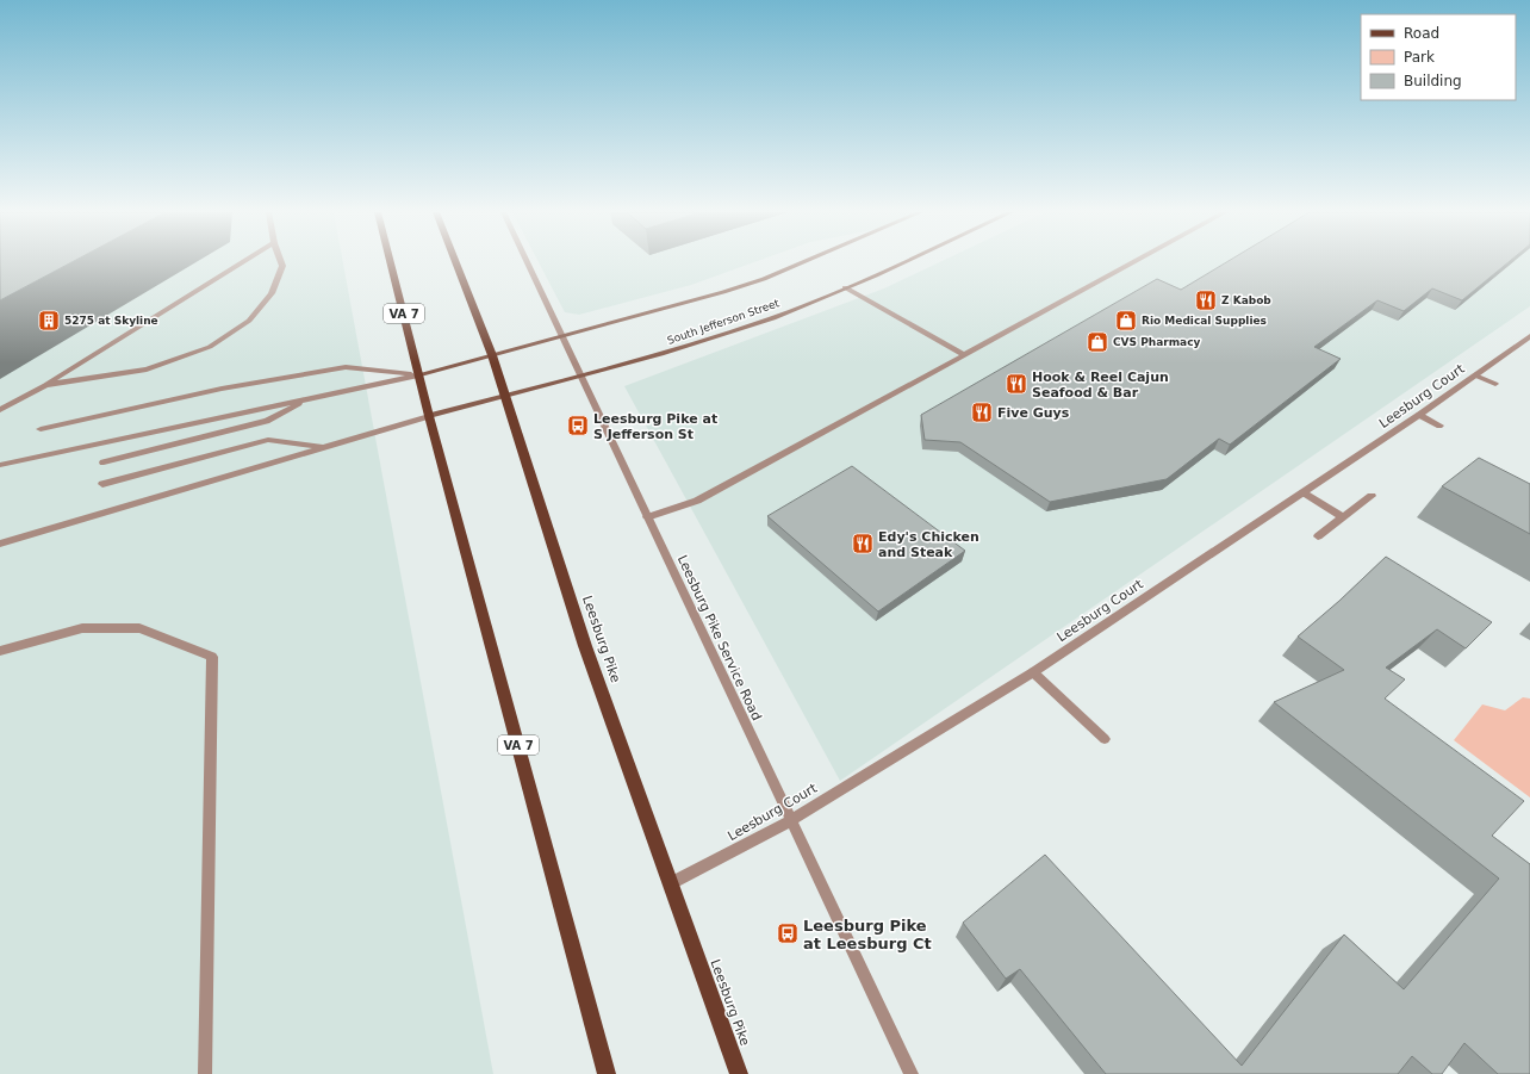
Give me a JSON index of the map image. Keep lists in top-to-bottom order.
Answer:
{
  "streets": {
    "main road": ["VA 7", "Leesburg Pike"],
    "street": ["South Jefferson Street", "Leesburg Court", "Leesburg Pike Service Road"]
  },
  "crossings": [
    ["VA 7", "South Jefferson Street"],
    ["South Jefferson Street", "Leesburg Pike Service Road"],
    ["South Jefferson Street", "Leesburg Pike"],
    ["Leesburg Court", "Leesburg Pike Service Road"],
    ["Leesburg Court", "Leesburg Pike"]
  ],
  "places": {
    "restaurant": [
      "Z Kabob",
      "Hook & Reel Cajun Seafood & Bar",
      "Five Guys",
      "Edy's Chicken and Steak"
    ],
    "building": ["5275 at Skyline"],
    "shop": ["Rio Medical Supplies", "CVS Pharmacy"],
    "bus stop": ["Leesburg Pike at S Jefferson St", "Leesburg Pike at Leesburg Ct"]
  },
  "legend": ["Road", "Park", "Building"]
}
